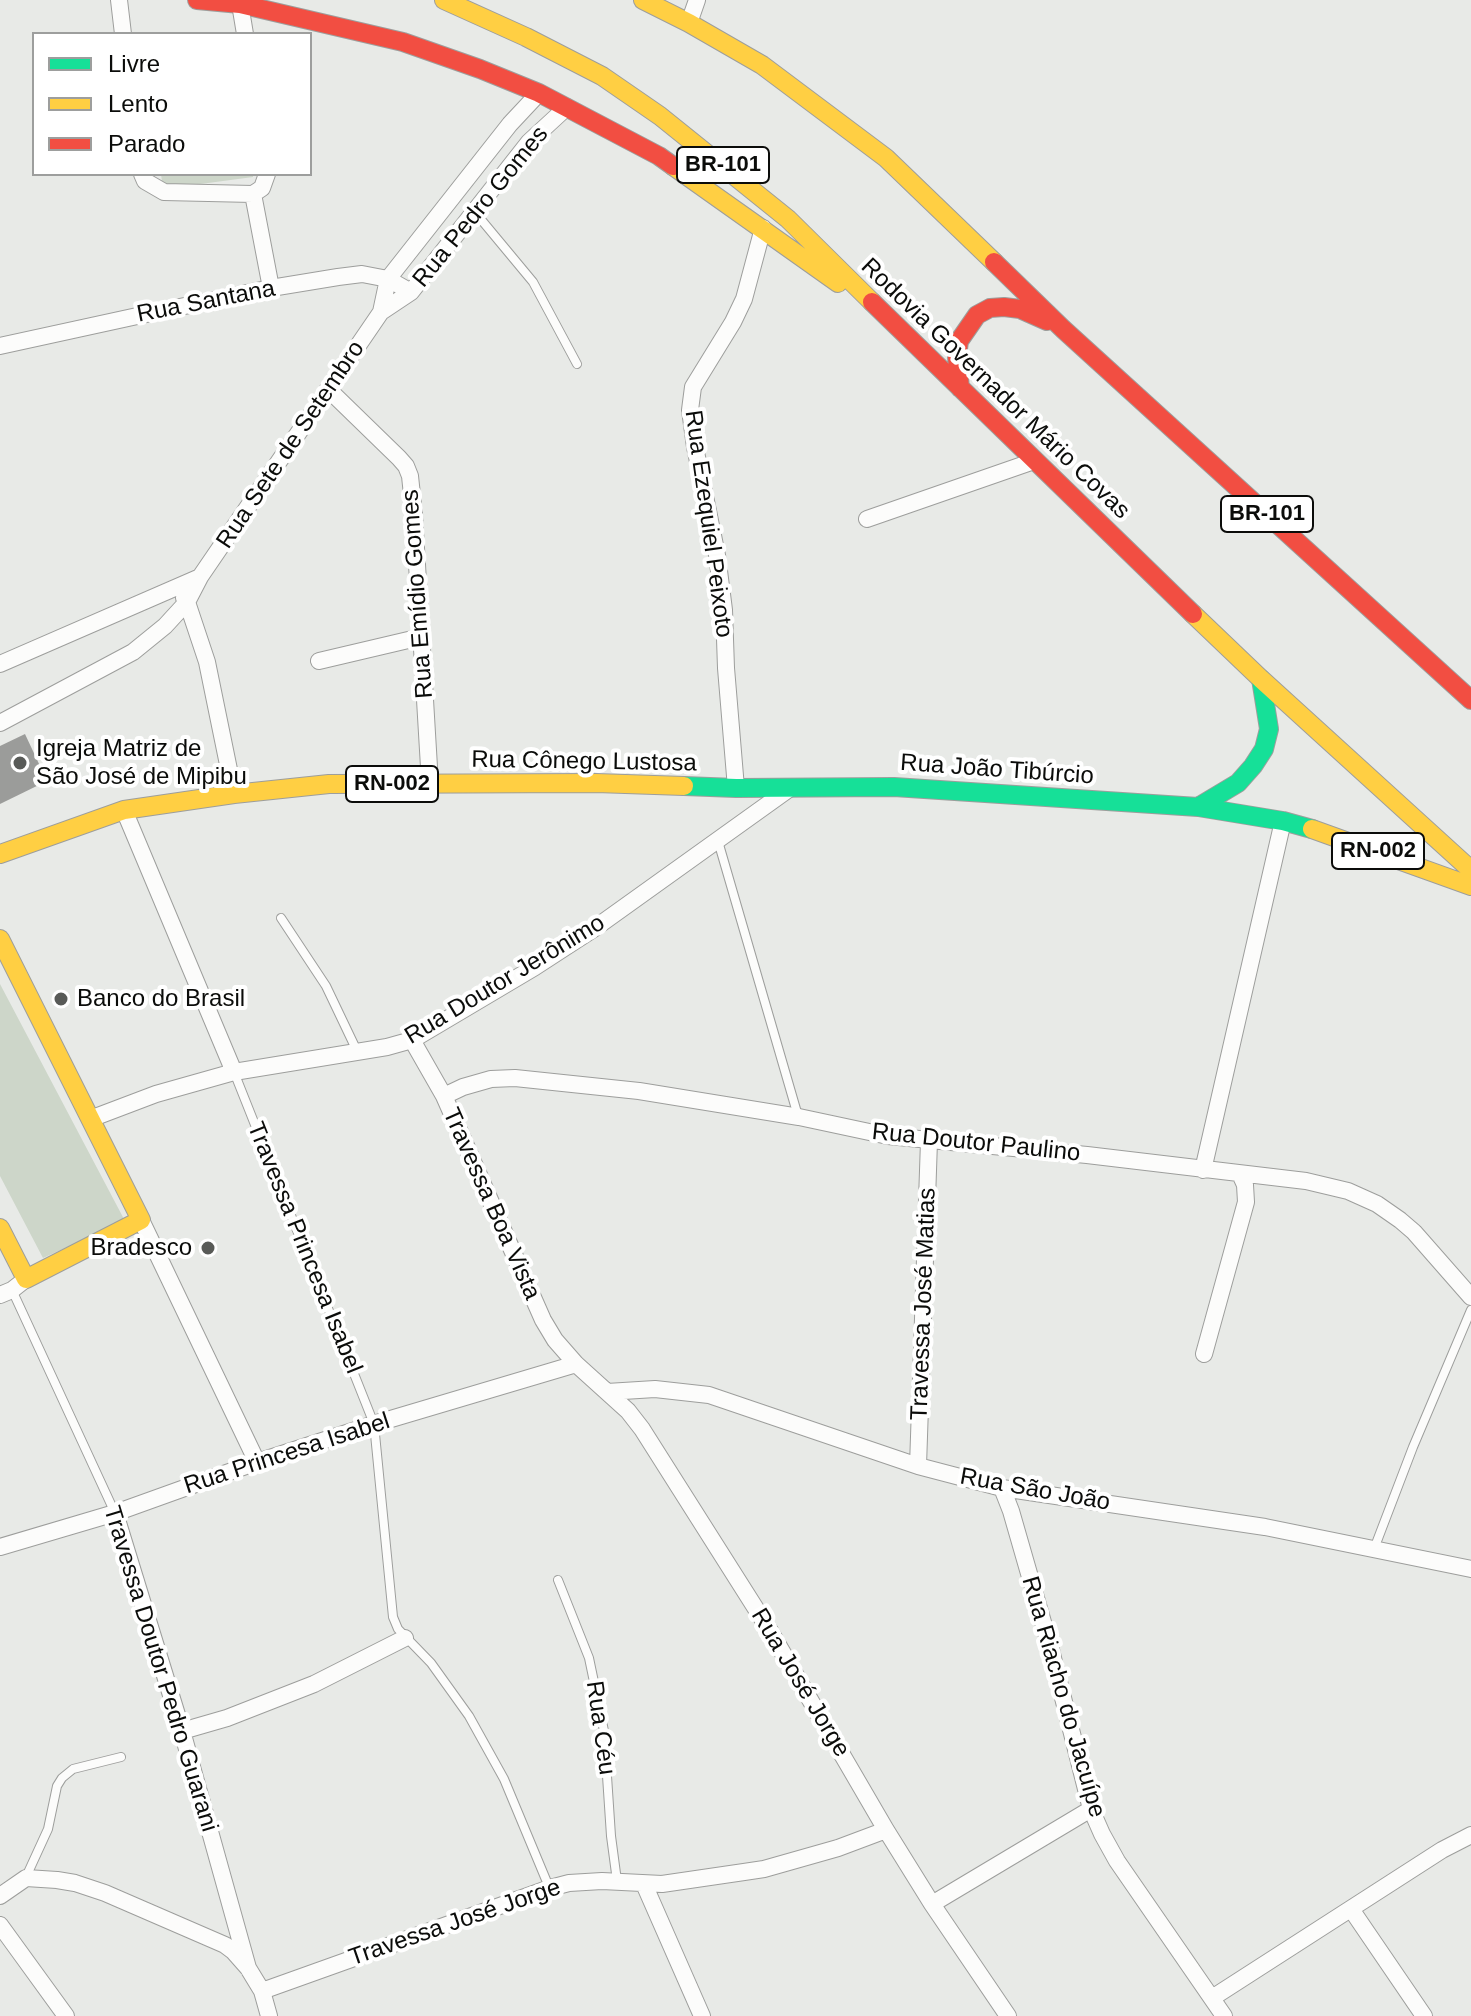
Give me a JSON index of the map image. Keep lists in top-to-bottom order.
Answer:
{
  "streets": {
    "main road": [
      "BR-101",
      "Rodovia Governador Mário Covas",
      "Rua Cônego Lustosa",
      "Rua João Tibúrcio",
      "RN-002"
    ],
    "street": [
      "Rua Pedro Gomes",
      "Rua Santana",
      "Rua Sete de Setembro",
      "Rua Ezequiel Peixoto",
      "Rua Emídio Gomes",
      "Rua Doutor Jerônimo",
      "Rua Doutor Paulino",
      "Travessa Boa Vista",
      "Travessa José Matias",
      "Rua Princesa Isabel",
      "Rua São João",
      "Travessa Doutor Pedro Guarani",
      "Rua José Jorge",
      "Rua Riacho do Jacuípe",
      "Travessa José Jorge"
    ],
    "lane": ["Travessa Princesa Isabel", "Rua Céu"]
  },
  "crossings": [
    ["Rua Pedro Gomes", "Rua Santana"],
    ["Rua Pedro Gomes", "Rua Sete de Setembro"],
    ["Rua Sete de Setembro", "Rua Emídio Gomes"],
    ["Rua Ezequiel Peixoto", "Rua Cônego Lustosa"],
    ["Rua Emídio Gomes", "Rua Cônego Lustosa"],
    ["Rua Cônego Lustosa", "Rua João Tibúrcio"],
    ["Rua Cônego Lustosa", "Rua Doutor Jerônimo"],
    ["Rua João Tibúrcio", "Rua Doutor Jerônimo"],
    ["Rua Doutor Jerônimo", "Travessa Boa Vista"],
    ["Rua Doutor Jerônimo", "Travessa Princesa Isabel"],
    ["Rua Doutor Paulino", "Travessa Boa Vista"],
    ["Rua Doutor Paulino", "Travessa José Matias"],
    ["Travessa Boa Vista", "Rua Princesa Isabel"],
    ["Travessa Boa Vista", "Rua José Jorge"],
    ["Travessa Princesa Isabel", "Rua Princesa Isabel"],
    ["Travessa José Matias", "Rua São João"],
    ["Rua Princesa Isabel", "Travessa Doutor Pedro Guarani"],
    ["Rua Princesa Isabel", "Rua José Jorge"],
    ["Rua São João", "Rua José Jorge"],
    ["Rua São João", "Rua Riacho do Jacuípe"],
    ["Rua José Jorge", "Travessa José Jorge"],
    ["Rua Céu", "Travessa José Jorge"]
  ],
  "places": ["Igreja Matriz de São José de Mipibu", "Banco do Brasil", "Bradesco"],
  "legend": ["Livre", "Lento", "Parado"]
}
